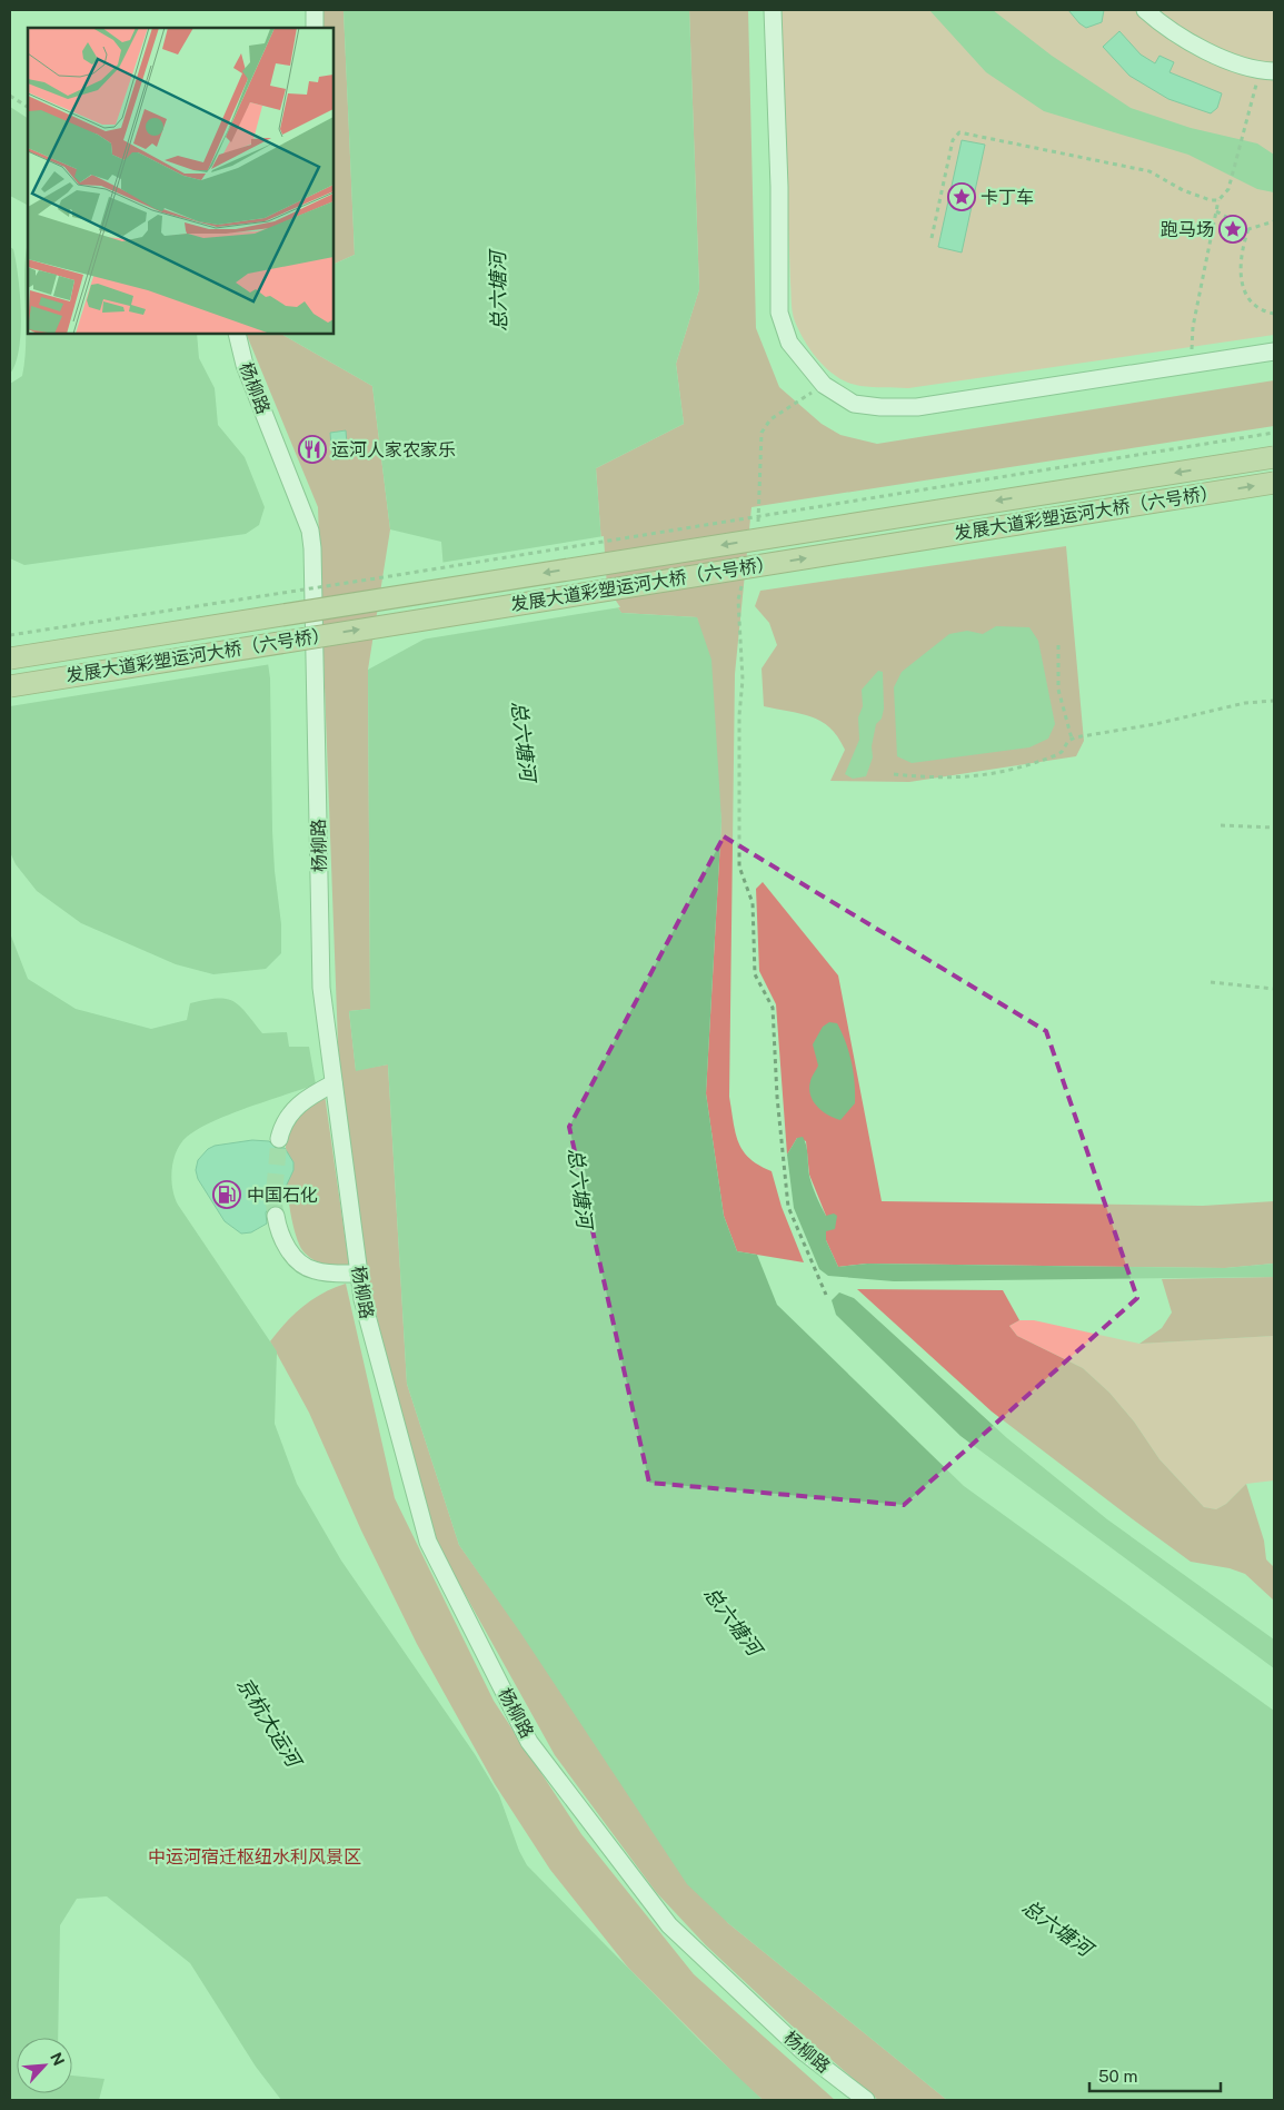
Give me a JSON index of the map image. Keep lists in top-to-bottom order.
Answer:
{
  "streets": {
    "main road": ["发展大道彩塑运河大桥（六号桥）"],
    "street": ["杨柳路"]
  },
  "water": ["总六塘河", "京杭大运河"],
  "parks": ["中运河宿迁枢纽水利风景区"],
  "places": {
    "place": ["卡丁车", "跑马场"],
    "restaurant": ["运河人家农家乐"],
    "fuel station": ["中国石化"]
  },
  "scale_bar": "50 m",
  "north": "top right"
}
